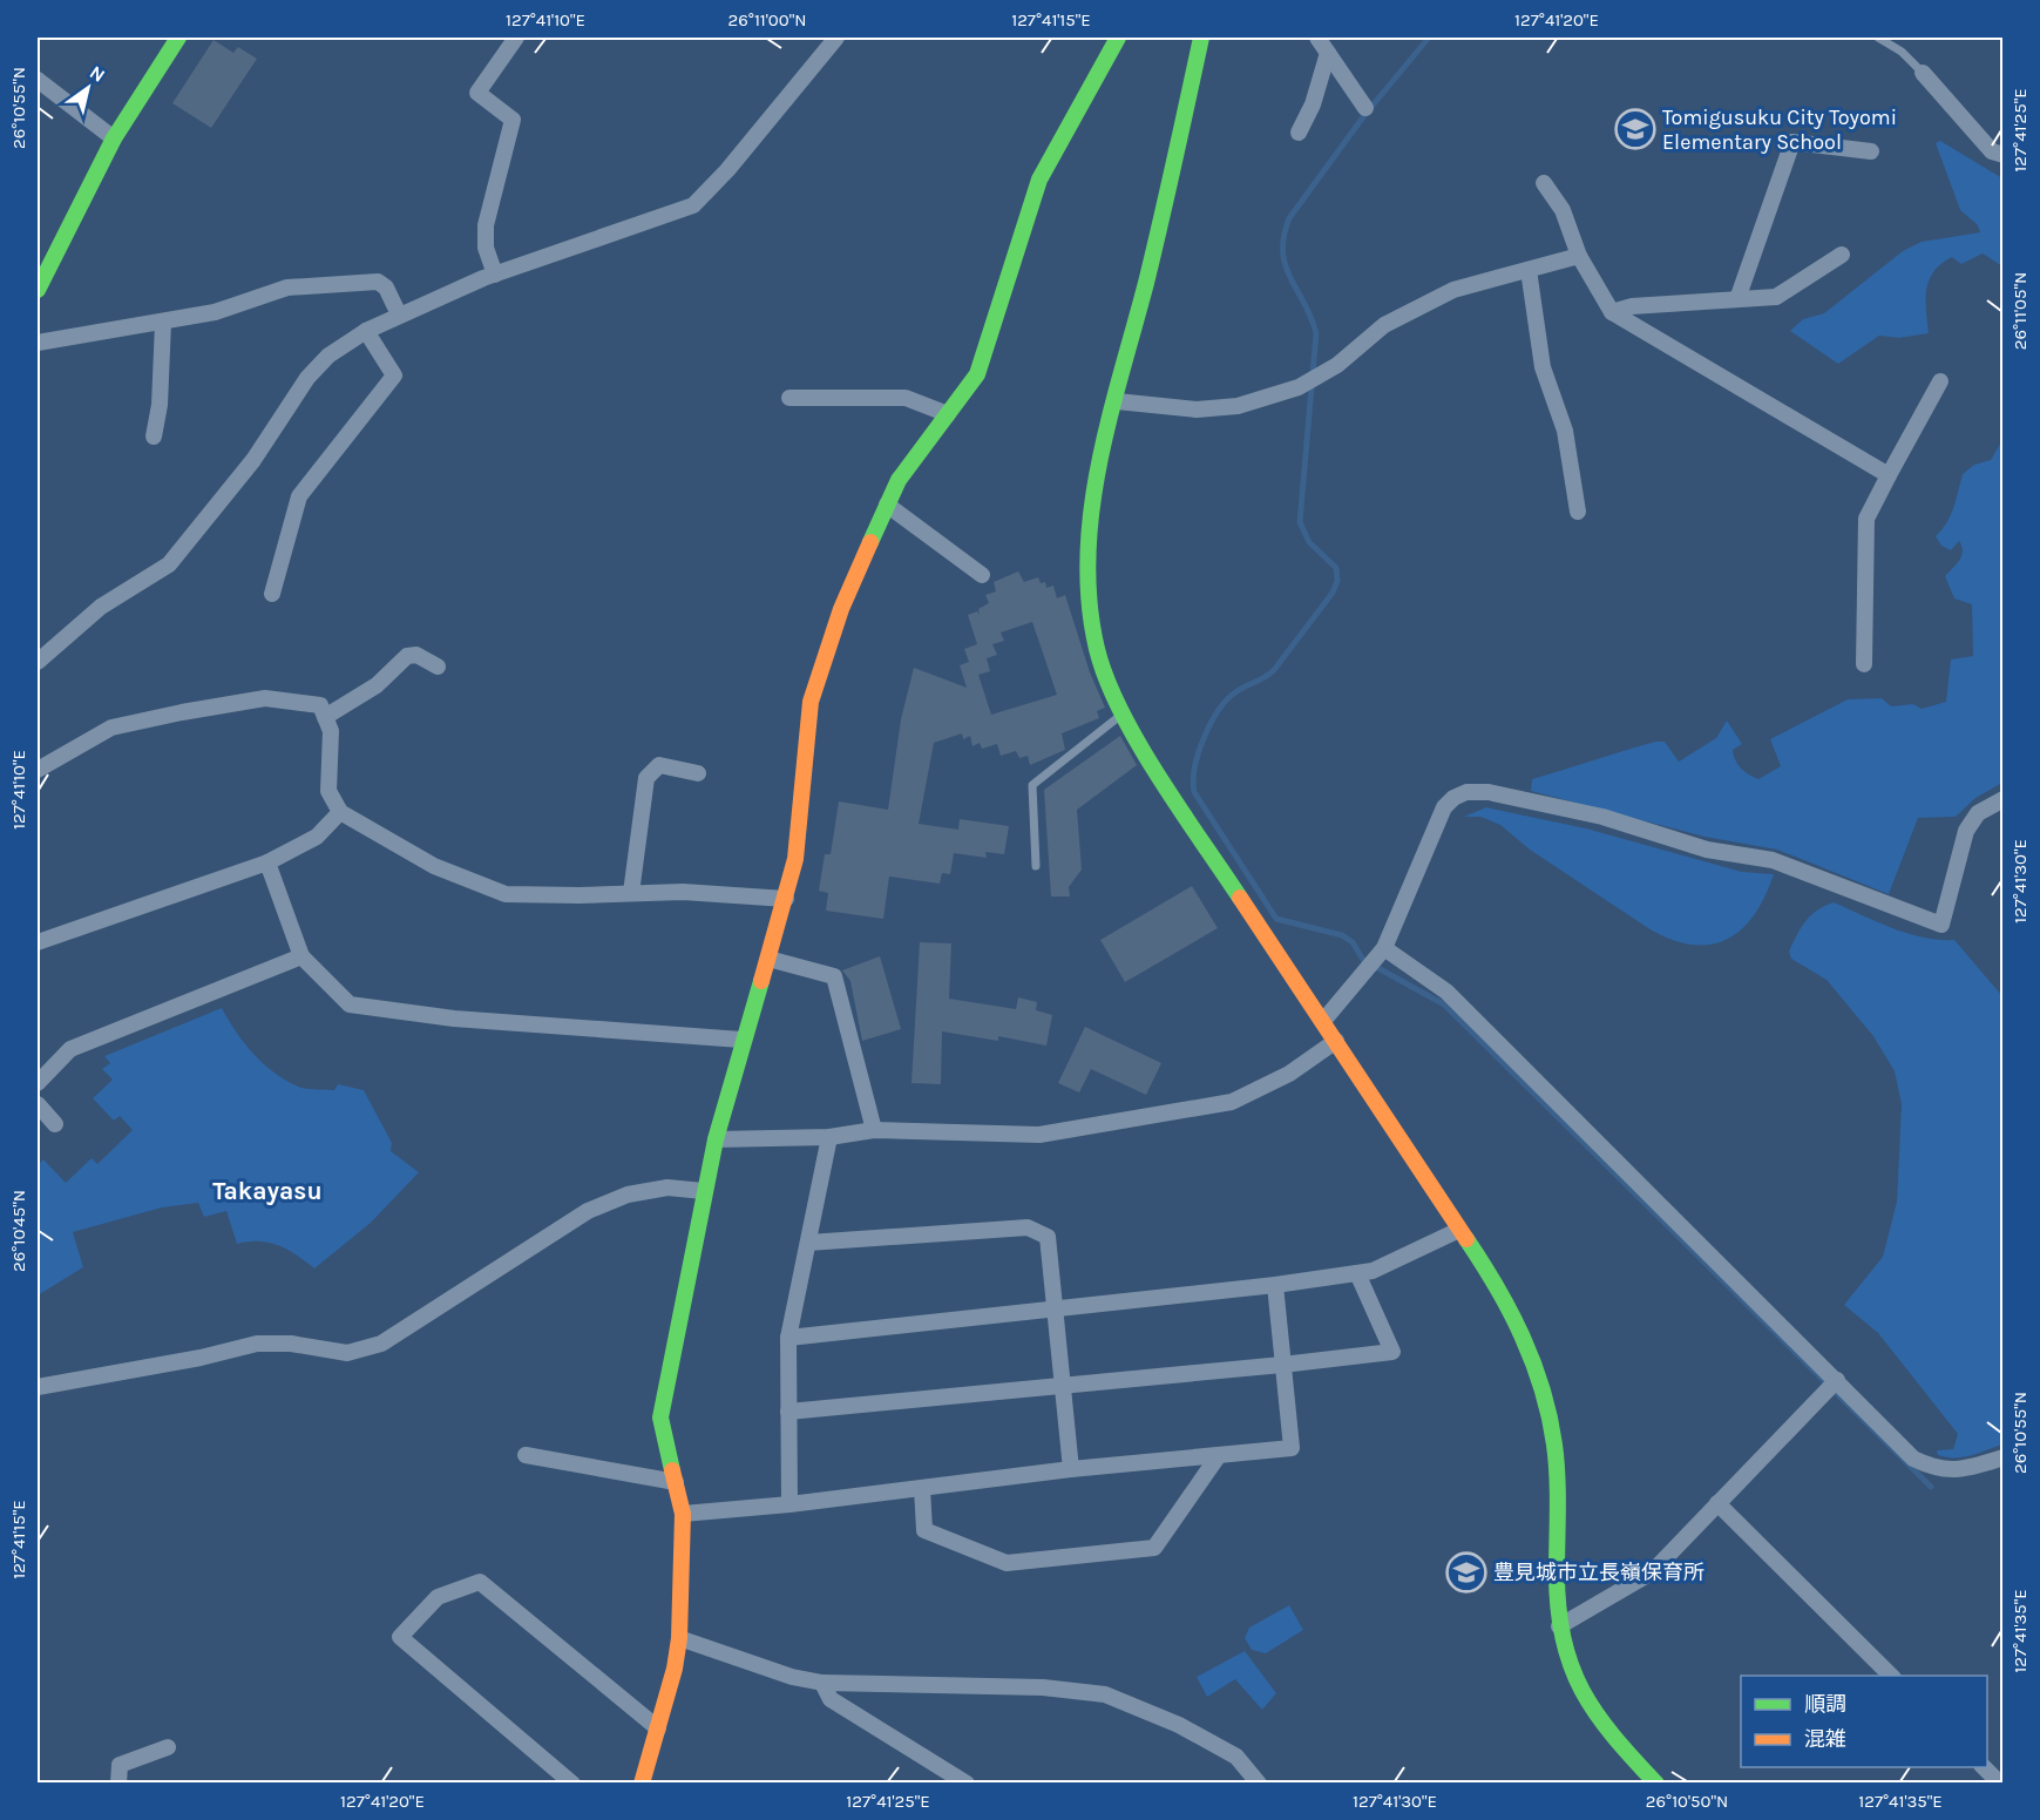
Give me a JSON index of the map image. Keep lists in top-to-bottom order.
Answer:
{
  "districts": ["Takayasu"],
  "places": {
    "school or university": ["Tomigusuku City Toyomi Elementary School", "豊見城市立長嶺保育所"]
  },
  "legend": ["順調", "混雑"],
  "north": "top right",
  "coordinates": [
    "127°41'10\"E",
    "26°11'00\"N",
    "127°41'15\"E",
    "127°41'20\"E",
    "26°10'55\"N",
    "127°41'25\"E",
    "26°11'05\"N",
    "127°41'30\"E",
    "26°10'45\"N",
    "127°41'35\"E",
    "26°10'50\"N"
  ]
}
